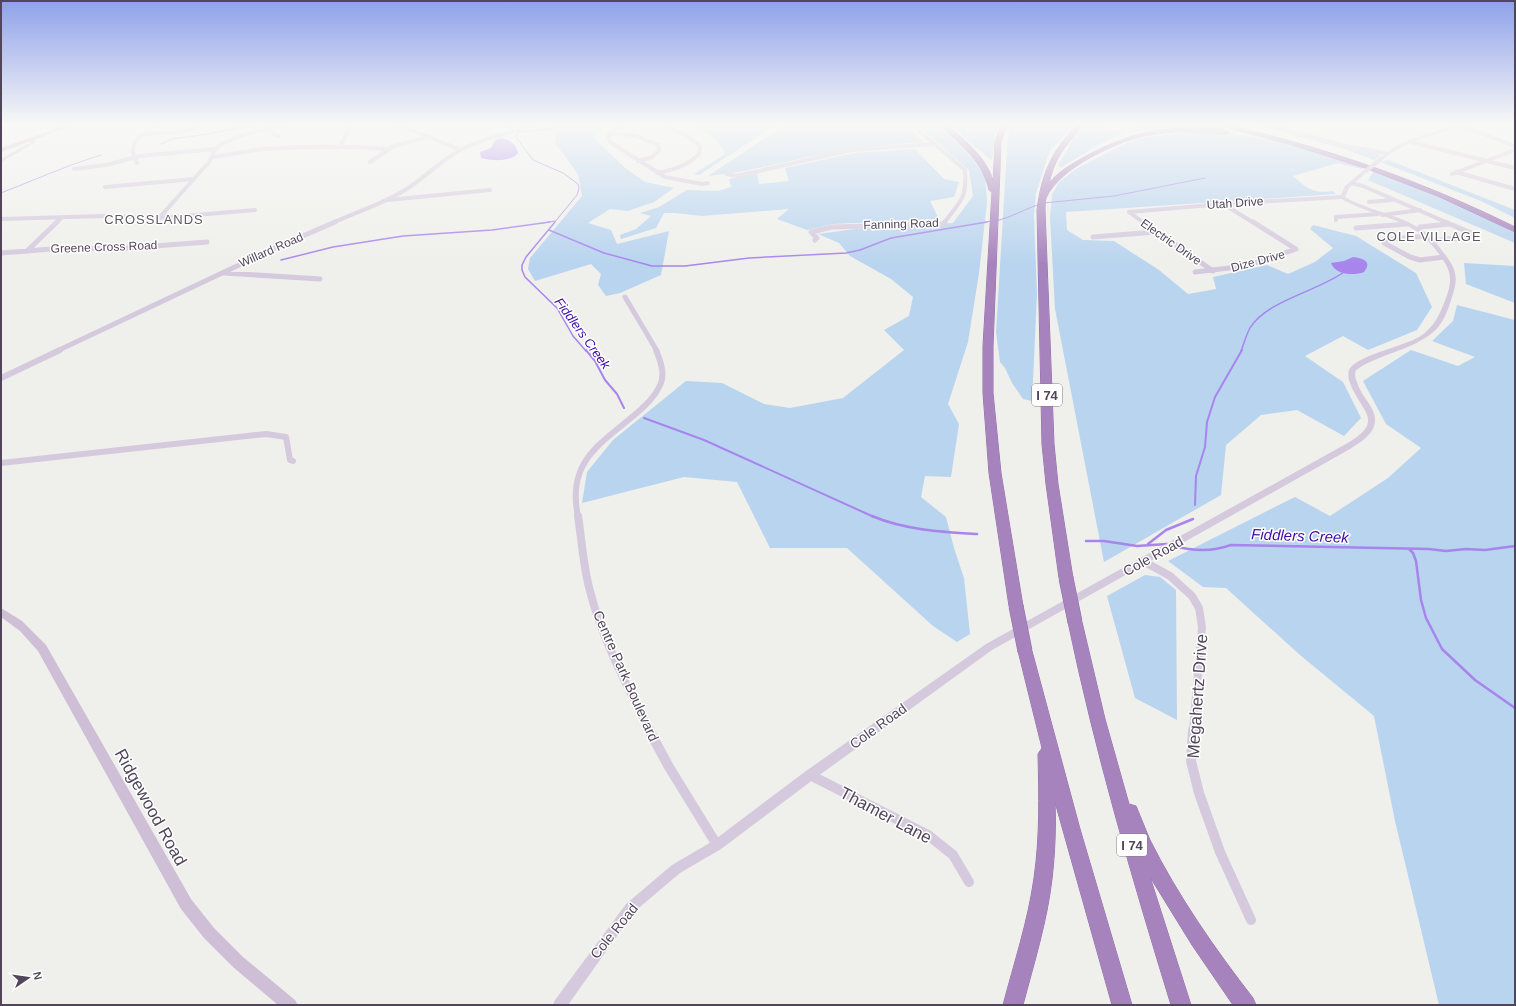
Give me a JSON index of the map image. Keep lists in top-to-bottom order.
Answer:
{
  "streets": {
    "highway": ["I 74"],
    "main road": ["Ridgewood Road"],
    "street": [
      "Utah Drive",
      "Fanning Road",
      "Electric Drive",
      "Greene Cross Road",
      "Willard Road",
      "Dize Drive",
      "Cole Road",
      "Centre Park Boulevard",
      "Megahertz Drive",
      "Thamer Lane"
    ]
  },
  "crossings": [
    ["Utah Drive", "Electric Drive"],
    ["Utah Drive", "Dize Drive"],
    ["Utah Drive", "Cole Road"],
    ["Electric Drive", "Dize Drive"],
    ["Cole Road", "Centre Park Boulevard"],
    ["Cole Road", "Megahertz Drive"],
    ["Cole Road", "Thamer Lane"]
  ],
  "districts": ["CROSSLANDS", "COLE VILLAGE"],
  "water": ["Fiddlers Creek"],
  "north": "right"
}
